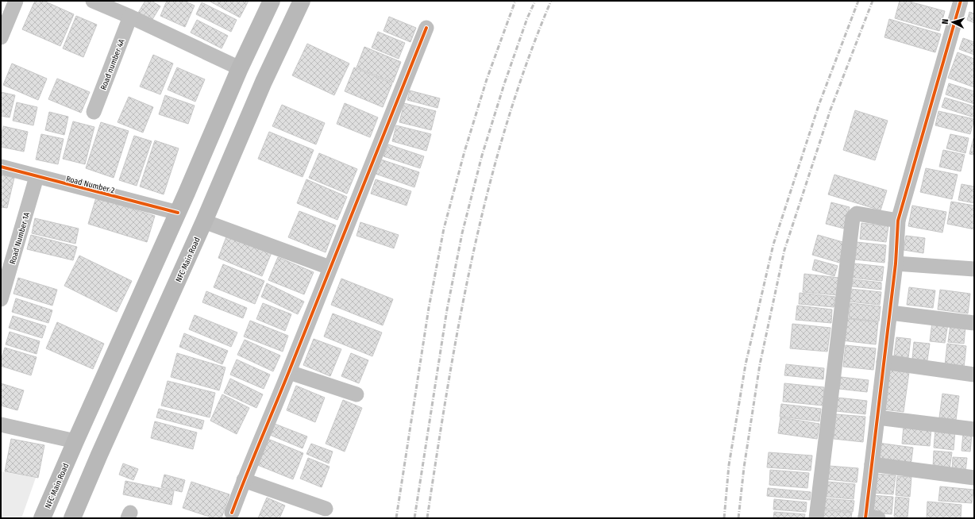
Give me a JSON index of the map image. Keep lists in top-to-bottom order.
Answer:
{
  "streets": {
    "main road": ["NFC Main Road"],
    "street": ["Road number 4A", "Road Number 2", "Road Number 1A"]
  },
  "crossings": [
    ["Road Number 2", "Road Number 1A"],
    ["Road Number 2", "NFC Main Road"]
  ],
  "north": "left"
}
